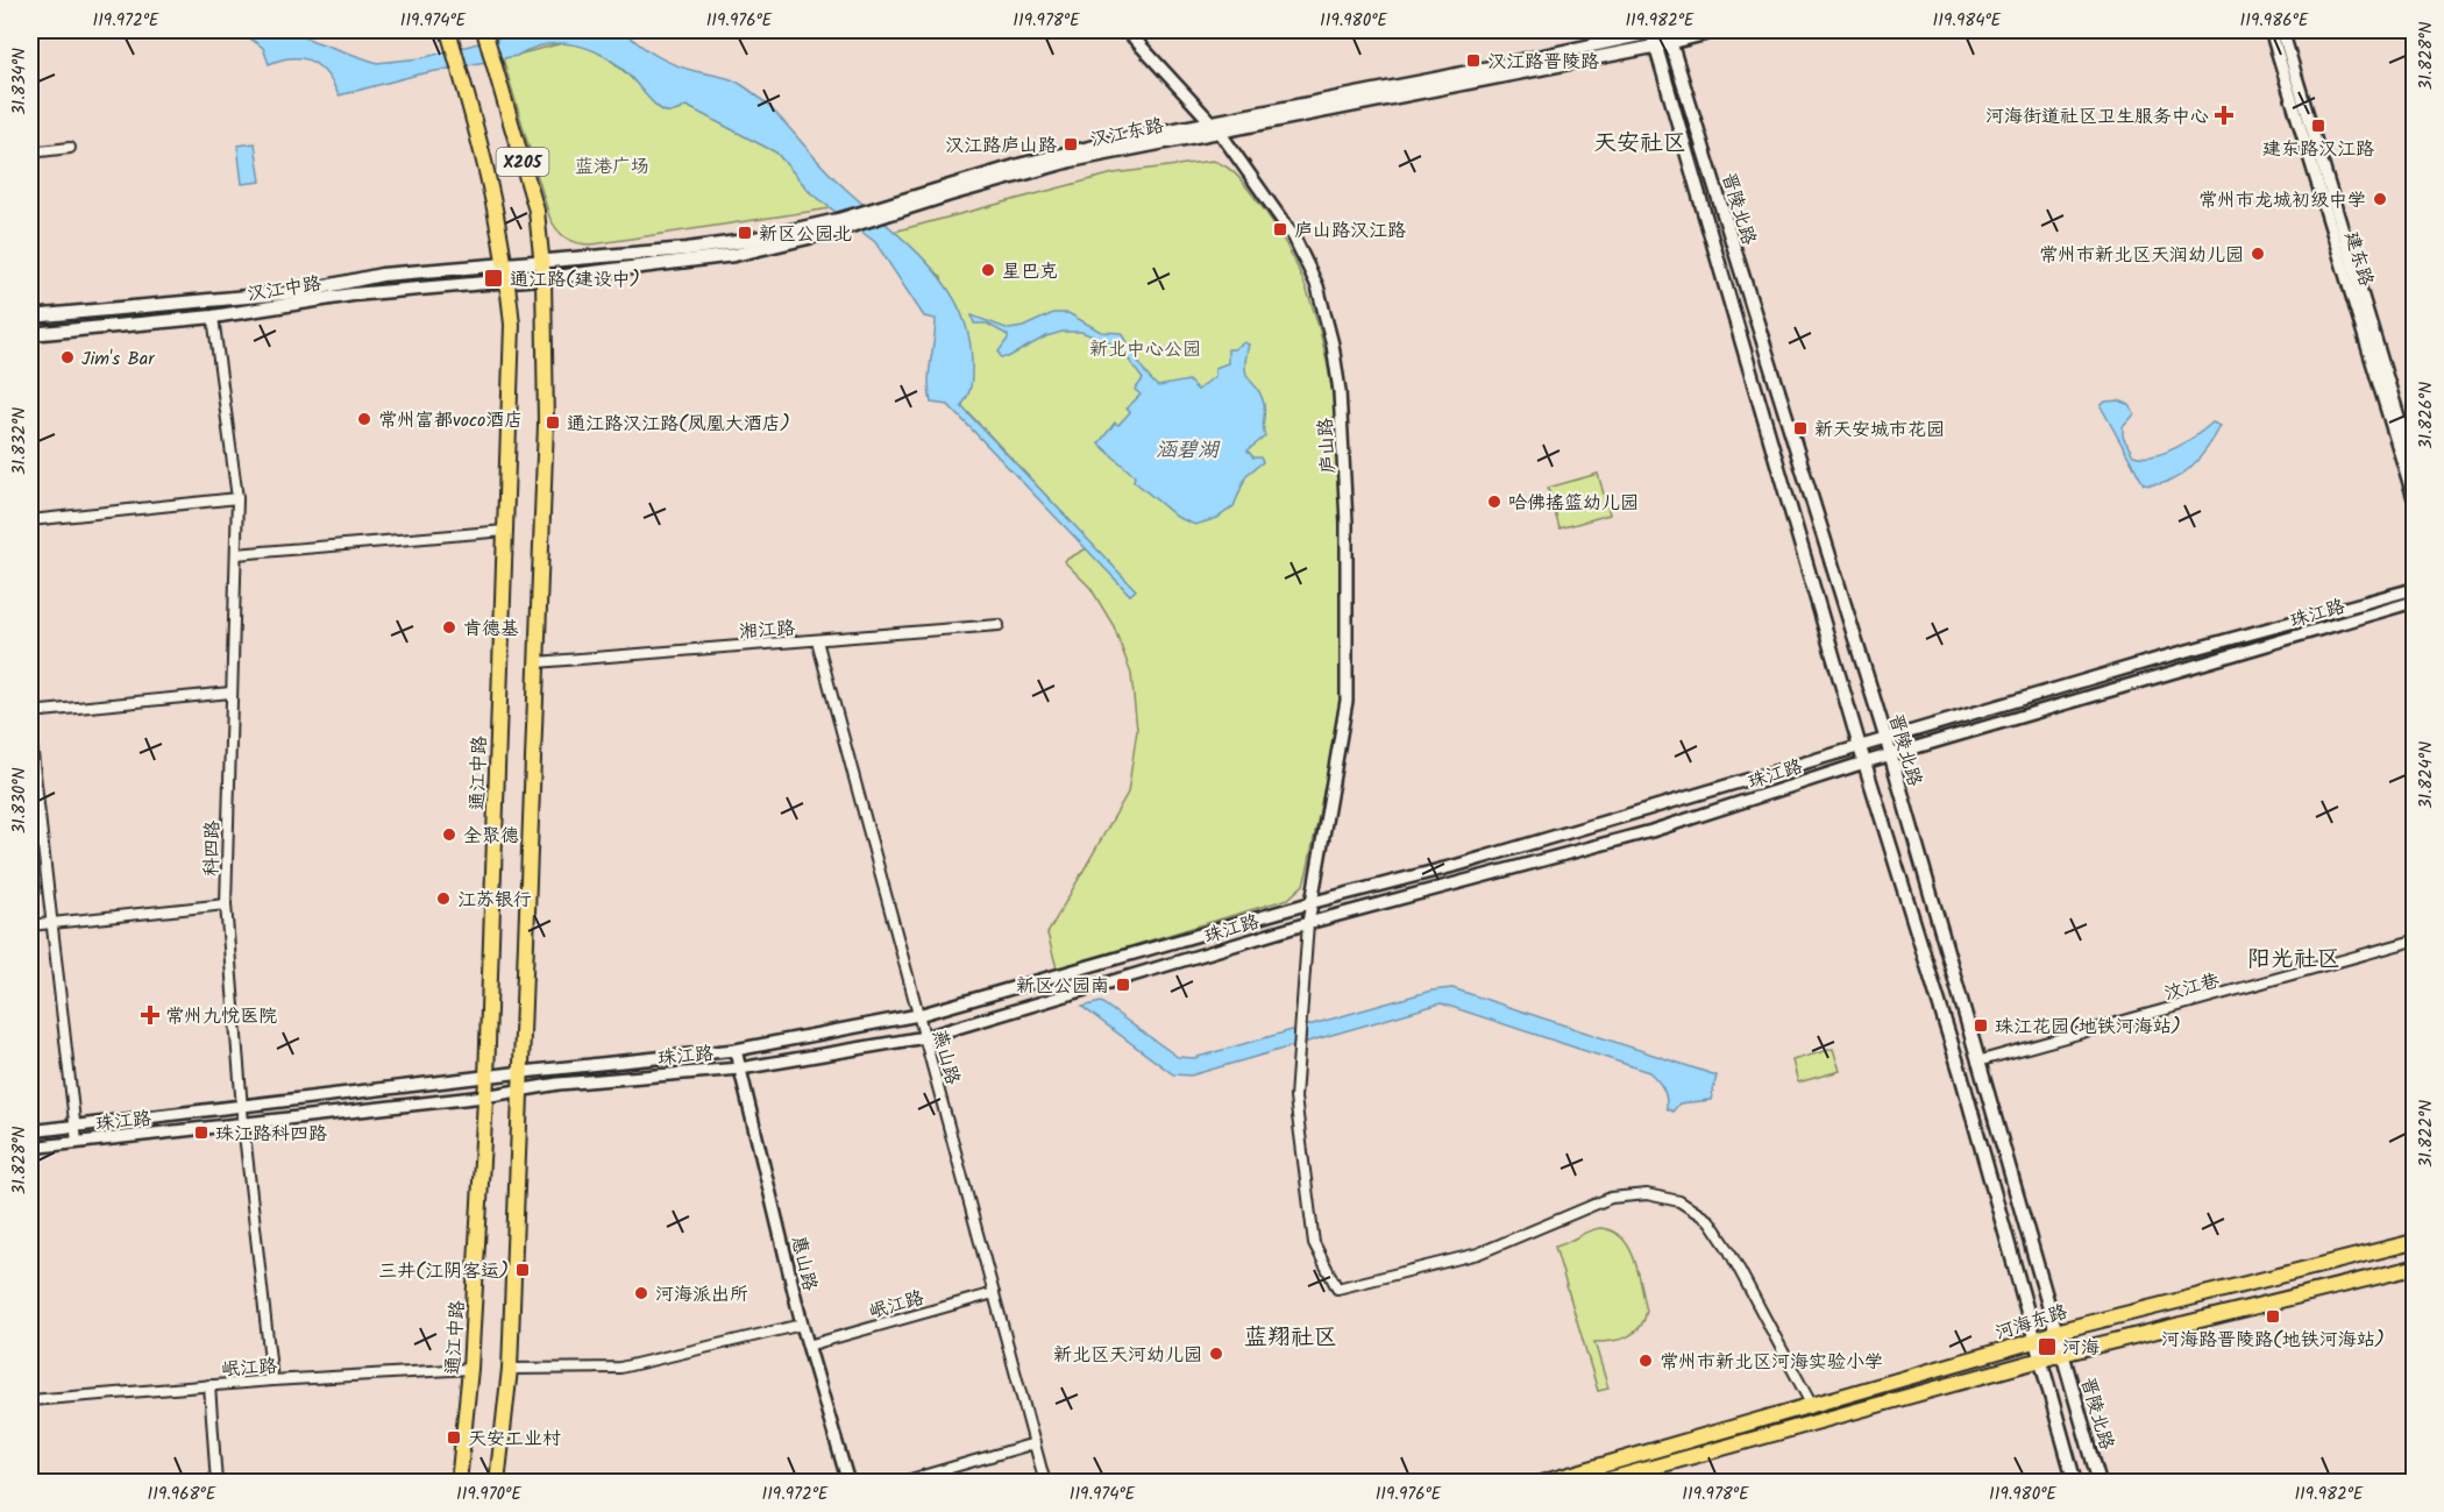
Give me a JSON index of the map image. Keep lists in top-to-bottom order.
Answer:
{
  "streets": {
    "main road": [
      "汉江东路",
      "X205",
      "晋陵北路",
      "汉江中路",
      "通江中路",
      "河海东路"
    ],
    "street": [
      "建东路",
      "庐山路",
      "珠江路",
      "湘江路",
      "科四路",
      "汶江巷",
      "燕山路",
      "惠山路",
      "岷江路"
    ]
  },
  "crossings": [
    ["汉江东路", "X205"],
    ["汉江东路", "晋陵北路"],
    ["汉江东路", "汉江中路"],
    ["汉江东路", "庐山路"],
    ["晋陵北路", "珠江路"],
    ["晋陵北路", "汶江巷"],
    ["晋陵北路", "河海东路"],
    ["汉江中路", "通江中路"],
    ["汉江中路", "科四路"],
    ["庐山路", "珠江路"],
    ["珠江路", "通江中路"],
    ["珠江路", "科四路"],
    ["珠江路", "燕山路"],
    ["珠江路", "惠山路"],
    ["湘江路", "燕山路"],
    ["通江中路", "岷江路"],
    ["科四路", "岷江路"],
    ["燕山路", "岷江路"],
    ["惠山路", "岷江路"]
  ],
  "districts": ["天安社区", "阳光社区", "蓝翔社区"],
  "water": ["涵碧湖"],
  "parks": ["蓝港广场", "新北中心公园"],
  "places": {
    "transit": [
      "汉江路晋陵路",
      "建东路汉江路",
      "汉江路庐山路",
      "庐山路汉江路",
      "新区公园北",
      "通江路(建设中)",
      "通江路汉江路(凤凰大酒店)",
      "新天安城市花园",
      "新区公园南",
      "珠江花园(地铁河海站)",
      "珠江路科四路",
      "三井(江阴客运)",
      "河海路晋陵路(地铁河海站)",
      "河海",
      "天安工业村"
    ],
    "health": ["河海街道社区卫生服务中心", "常州九悦医院"],
    "other": [
      "常州市龙城初级中学",
      "常州市新北区天润幼儿园",
      "星巴克",
      "Jim's Bar",
      "常州富都voco酒店",
      "哈佛摇篮幼儿园",
      "肯德基",
      "全聚德",
      "江苏银行",
      "河海派出所",
      "新北区天河幼儿园",
      "常州市新北区河海实验小学"
    ]
  },
  "coordinates": [
    "119.972°E",
    "119.974°E",
    "119.976°E",
    "119.978°E",
    "119.980°E",
    "119.982°E",
    "119.984°E",
    "119.986°E",
    "31.828°N",
    "31.834°N",
    "31.826°N",
    "31.832°N",
    "31.824°N",
    "31.830°N",
    "31.822°N",
    "119.968°E",
    "119.970°E"
  ]
}
